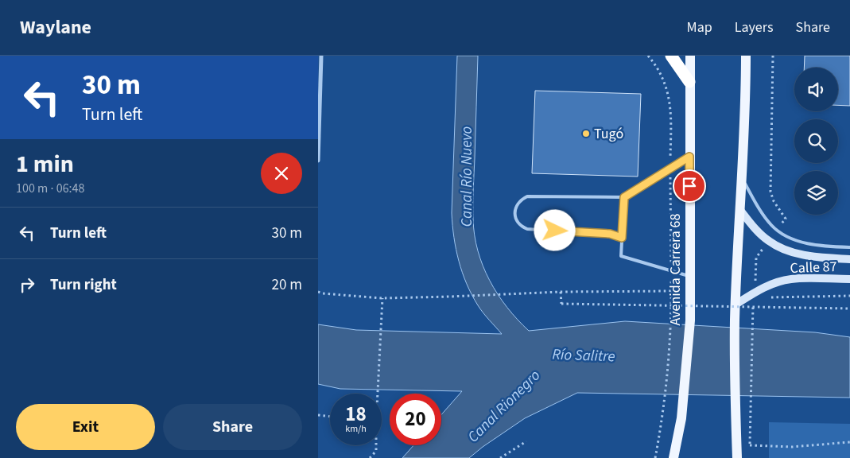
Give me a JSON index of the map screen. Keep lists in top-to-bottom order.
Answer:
{
  "streets": {
    "main road": ["Avenida Carrera 68"],
    "street": ["Calle 87"]
  },
  "water": ["Canal Río Nuevo", "Río Salitre", "Canal Rionegro"],
  "places": ["Tugó"],
  "page": {
    "header": "Waylane",
    "nav": ["Map", "Layers", "Share"],
    "turn": ["30 m", "Turn left"],
    "heading": ["1 min", "100 m · 06:48"],
    "list": [
      {
        "name": "Turn left",
        "value": "30 m"
      },
      {
        "name": "Turn right",
        "value": "20 m"
      }
    ],
    "speed": "18 km/h",
    "limit": "20",
    "buttons": ["Exit", "Share"]
  }
}
